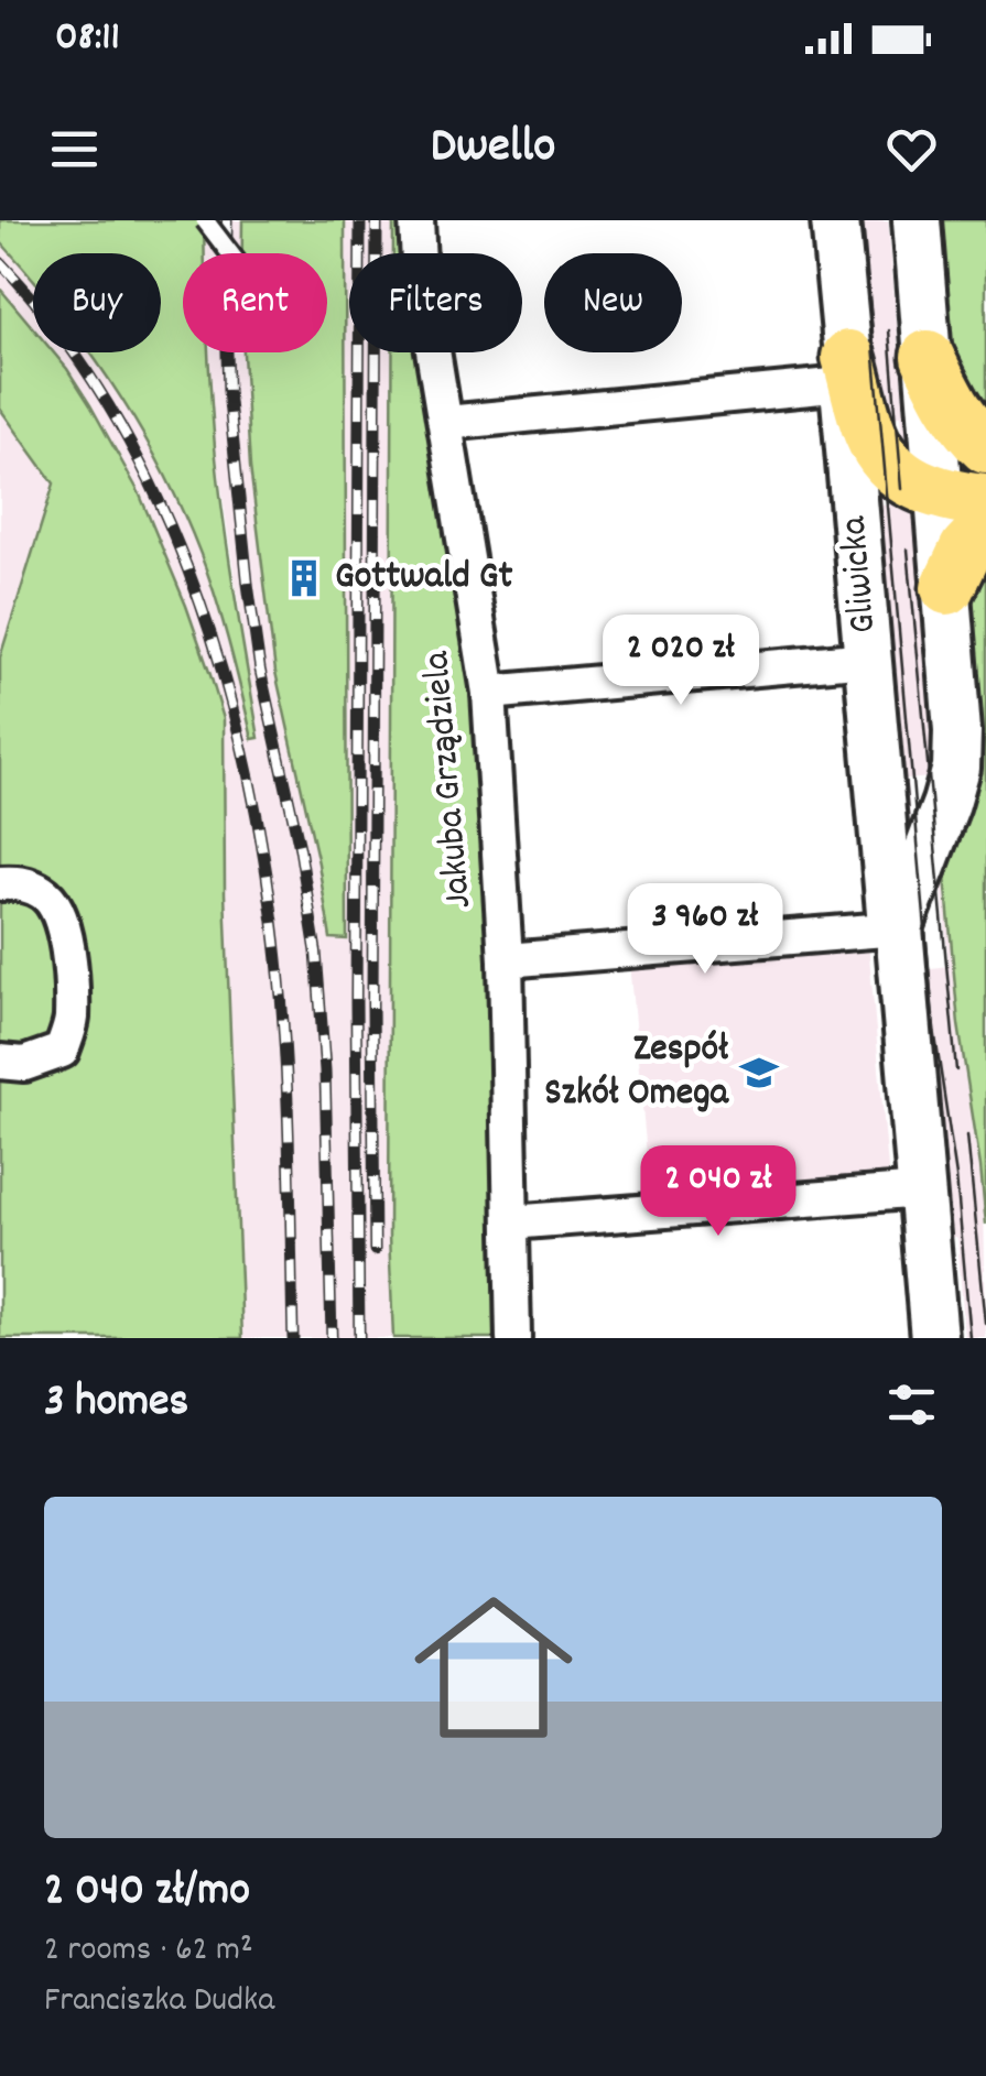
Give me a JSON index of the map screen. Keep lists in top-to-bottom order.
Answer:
{
  "streets": {
    "street": ["Gliwicka", "Jakuba Grządziela"]
  },
  "places": {
    "building": ["Gottwald Gt"],
    "school or university": ["Zespół Szkół Omega"]
  },
  "page": {
    "status": "08:11",
    "header": "Dwello",
    "chip": [
      "Buy",
      "Rent",
      "Filters",
      "New"
    ],
    "price": ["2 020 zł", "3 960 zł", "2 040 zł"],
    "heading": "3 homes",
    "list": [
      {
        "name": "2 040 zł/mo",
        "note": "2 rooms · 62 m² · Franciszka Dudka"
      }
    ]
  }
}
